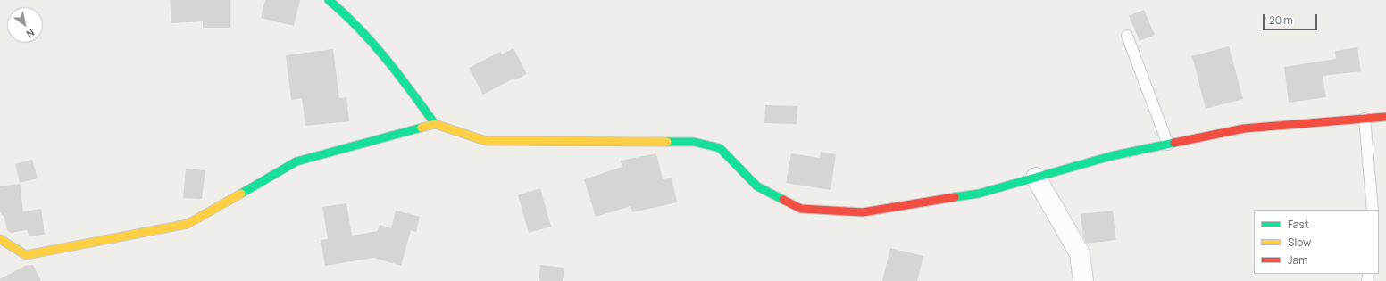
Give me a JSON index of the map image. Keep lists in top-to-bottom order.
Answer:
{
  "legend": ["Fast", "Slow", "Jam"],
  "scale_bar": "20 m",
  "north": "bottom right"
}
